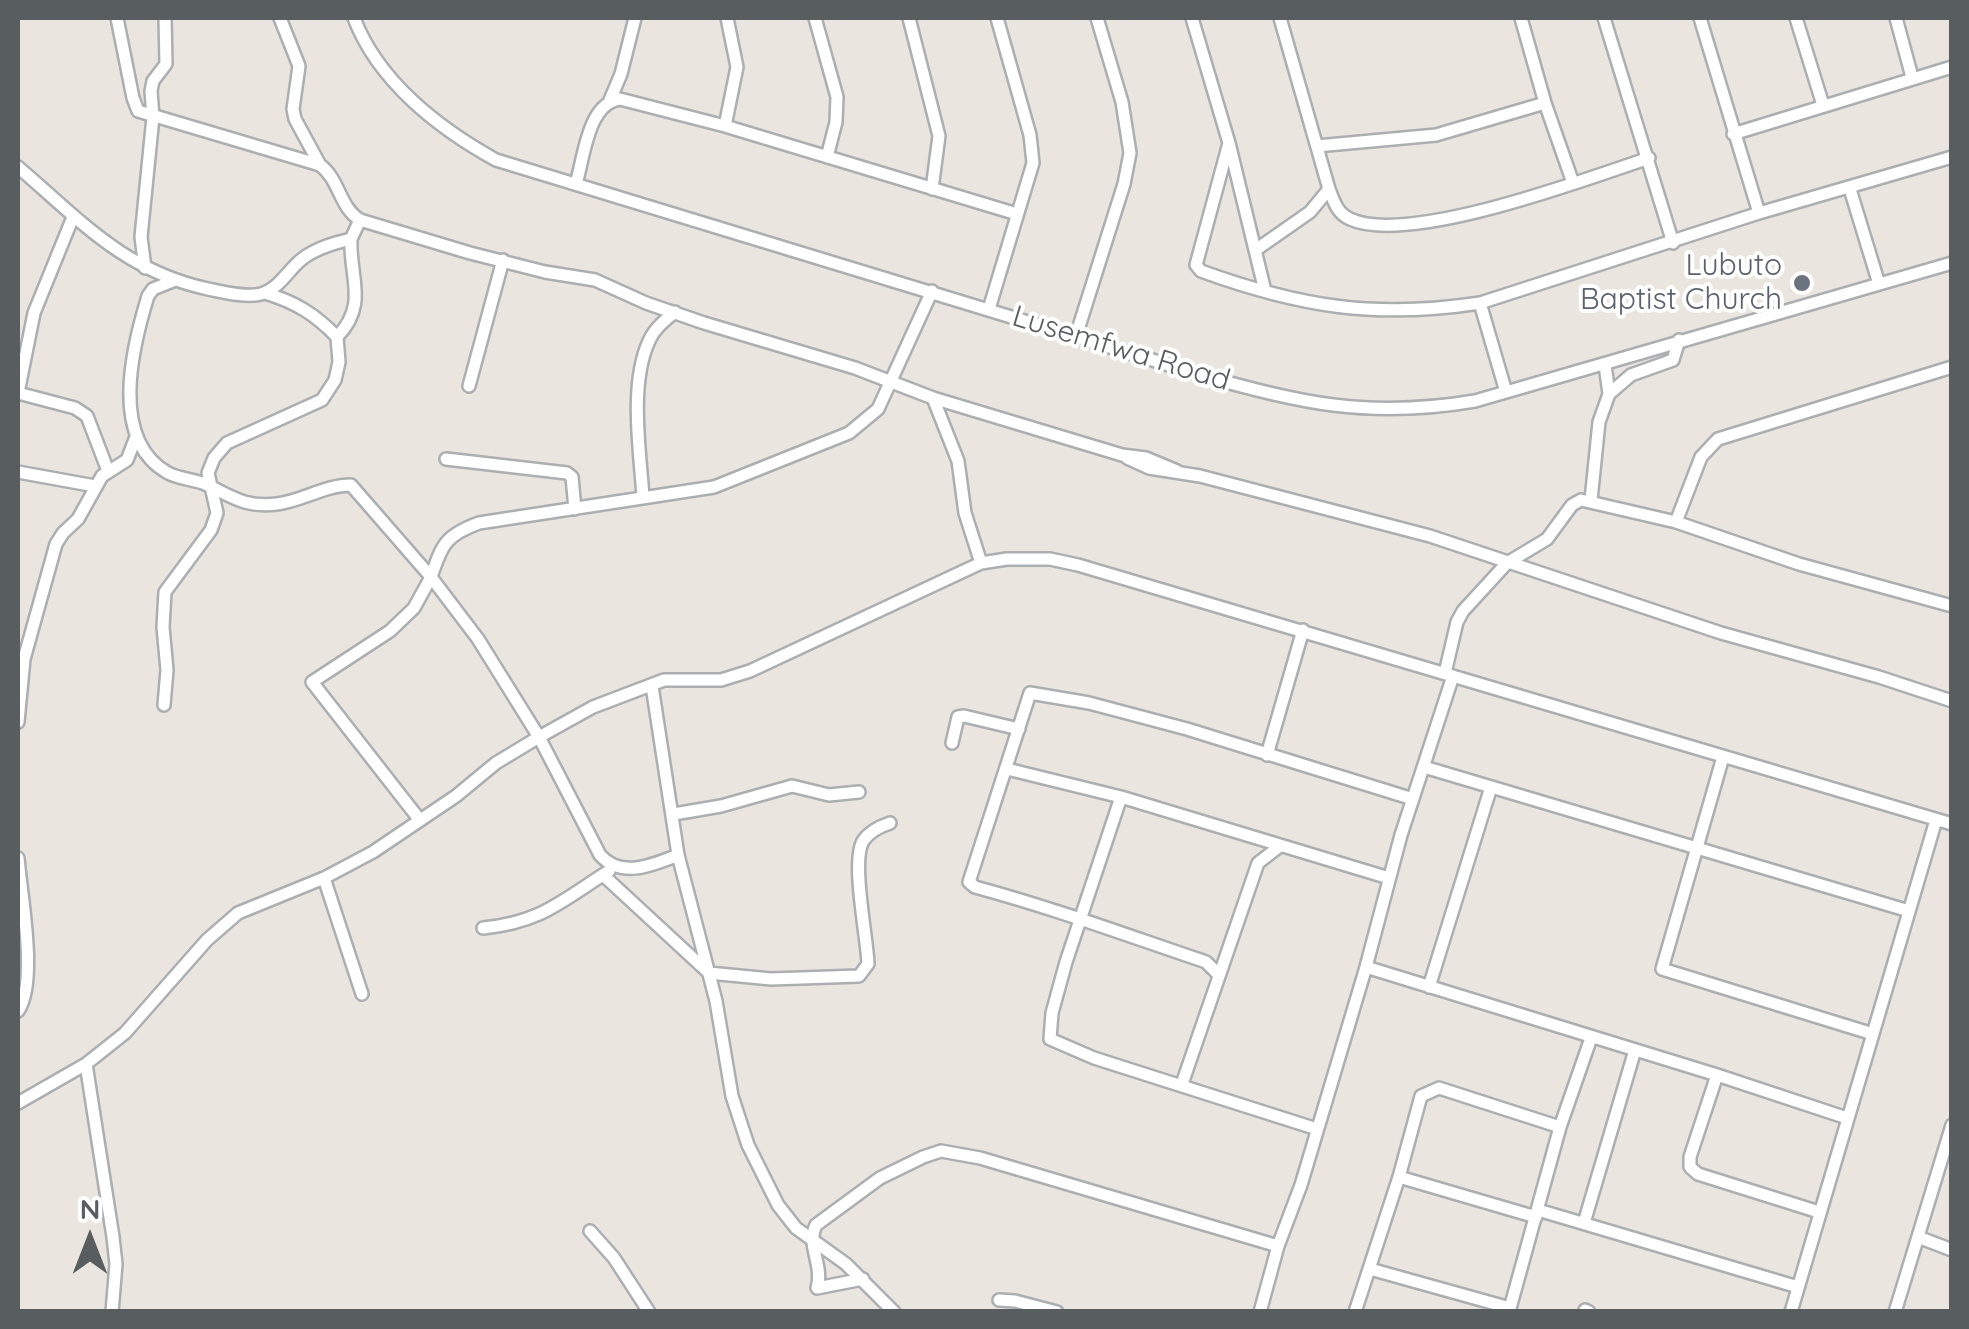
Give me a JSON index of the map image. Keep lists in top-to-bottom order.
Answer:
{
  "streets": {
    "street": ["Lusemfwa Road"]
  },
  "places": ["Lubuto Baptist Church"],
  "north": "top"
}
